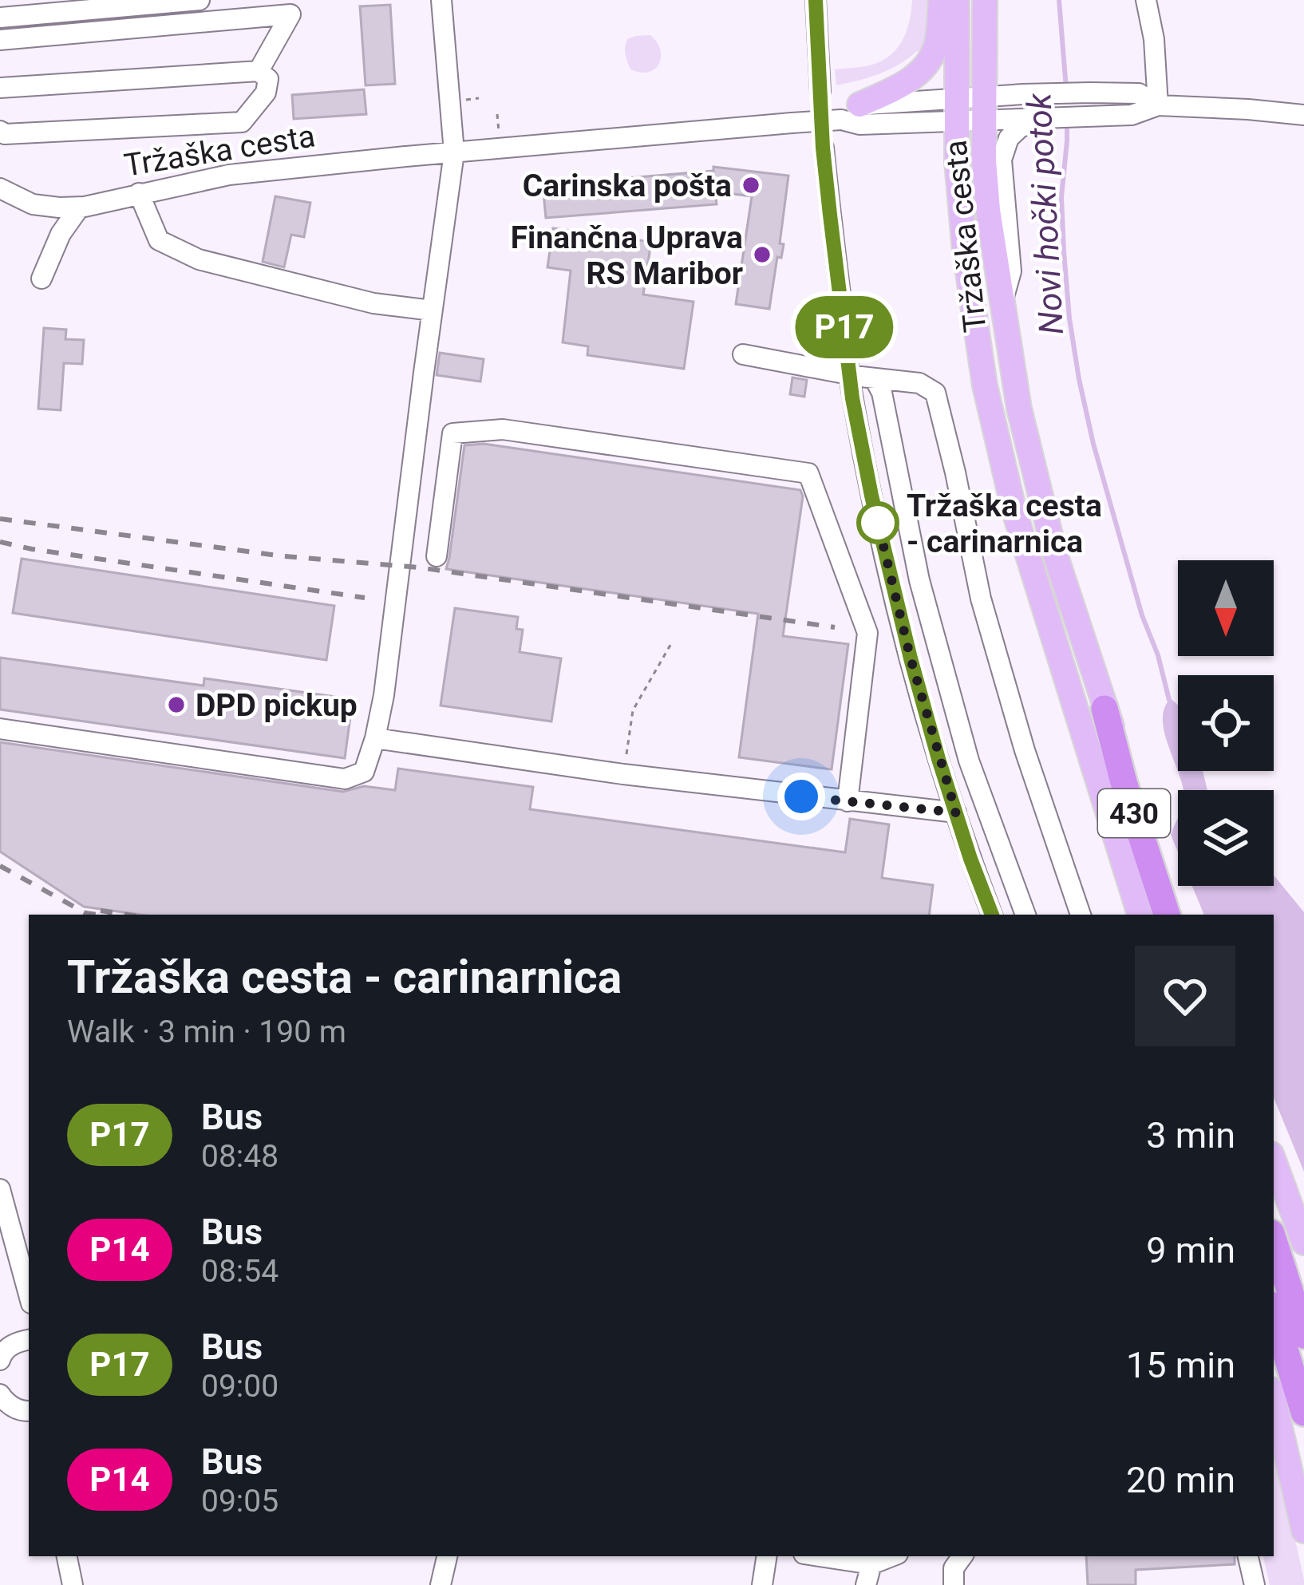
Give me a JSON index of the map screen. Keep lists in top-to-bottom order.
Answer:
{
  "streets": {
    "highway": ["430"],
    "main road": ["Tržaška cesta"]
  },
  "crossings": [
    ["Tržaška cesta", "430"]
  ],
  "water": ["Novi hočki potok"],
  "places": [
    "Carinska pošta",
    "Finančna Uprava RS Maribor",
    "Tržaška cesta - carinarnica",
    "DPD pickup"
  ],
  "lines": ["bus line P17"],
  "north": "bottom",
  "page": {
    "on_map": "P17",
    "heading": ["Tržaška cesta - carinarnica", "Walk · 3 min · 190 m"],
    "list": [
      {
        "mark": "P17",
        "name": "Bus",
        "note": "08:48",
        "value": "3 min"
      },
      {
        "mark": "P14",
        "name": "Bus",
        "note": "08:54",
        "value": "9 min"
      },
      {
        "mark": "P17",
        "name": "Bus",
        "note": "09:00",
        "value": "15 min"
      },
      {
        "mark": "P14",
        "name": "Bus",
        "note": "09:05",
        "value": "20 min"
      }
    ]
  }
}
